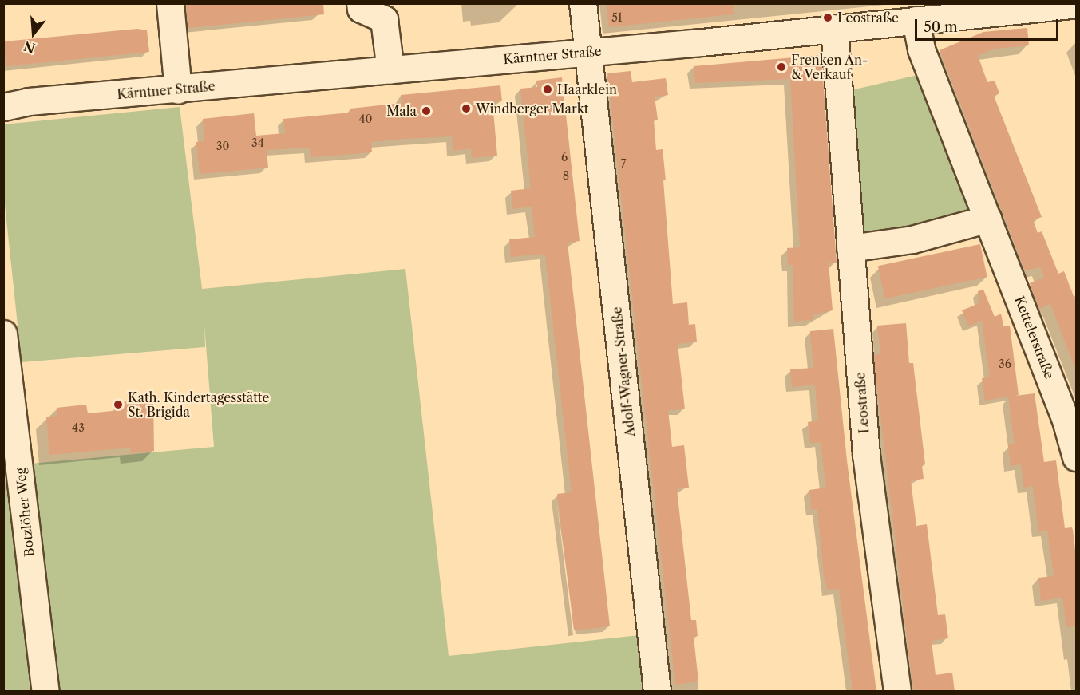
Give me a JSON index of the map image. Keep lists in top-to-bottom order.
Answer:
{
  "streets": {
    "street": [
      "Kärntner Straße",
      "Kettelerstraße",
      "Adolf-Wagner-Straße",
      "Leostraße",
      "Botzlöher Weg"
    ]
  },
  "crossings": [
    ["Kärntner Straße", "Kettelerstraße"],
    ["Kärntner Straße", "Adolf-Wagner-Straße"],
    ["Kärntner Straße", "Leostraße"]
  ],
  "places": [
    "Leostraße",
    "Frenken An- & Verkauf",
    "Haarklein",
    "Windberger Markt",
    "Mala",
    "Kath. Kindertagesstätte St. Brigida"
  ],
  "house_numbers": [
    "51",
    "40",
    "34",
    "30",
    "6",
    "7",
    "8",
    "36",
    "43"
  ],
  "scale_bar": "50 m",
  "north": "bottom"
}
